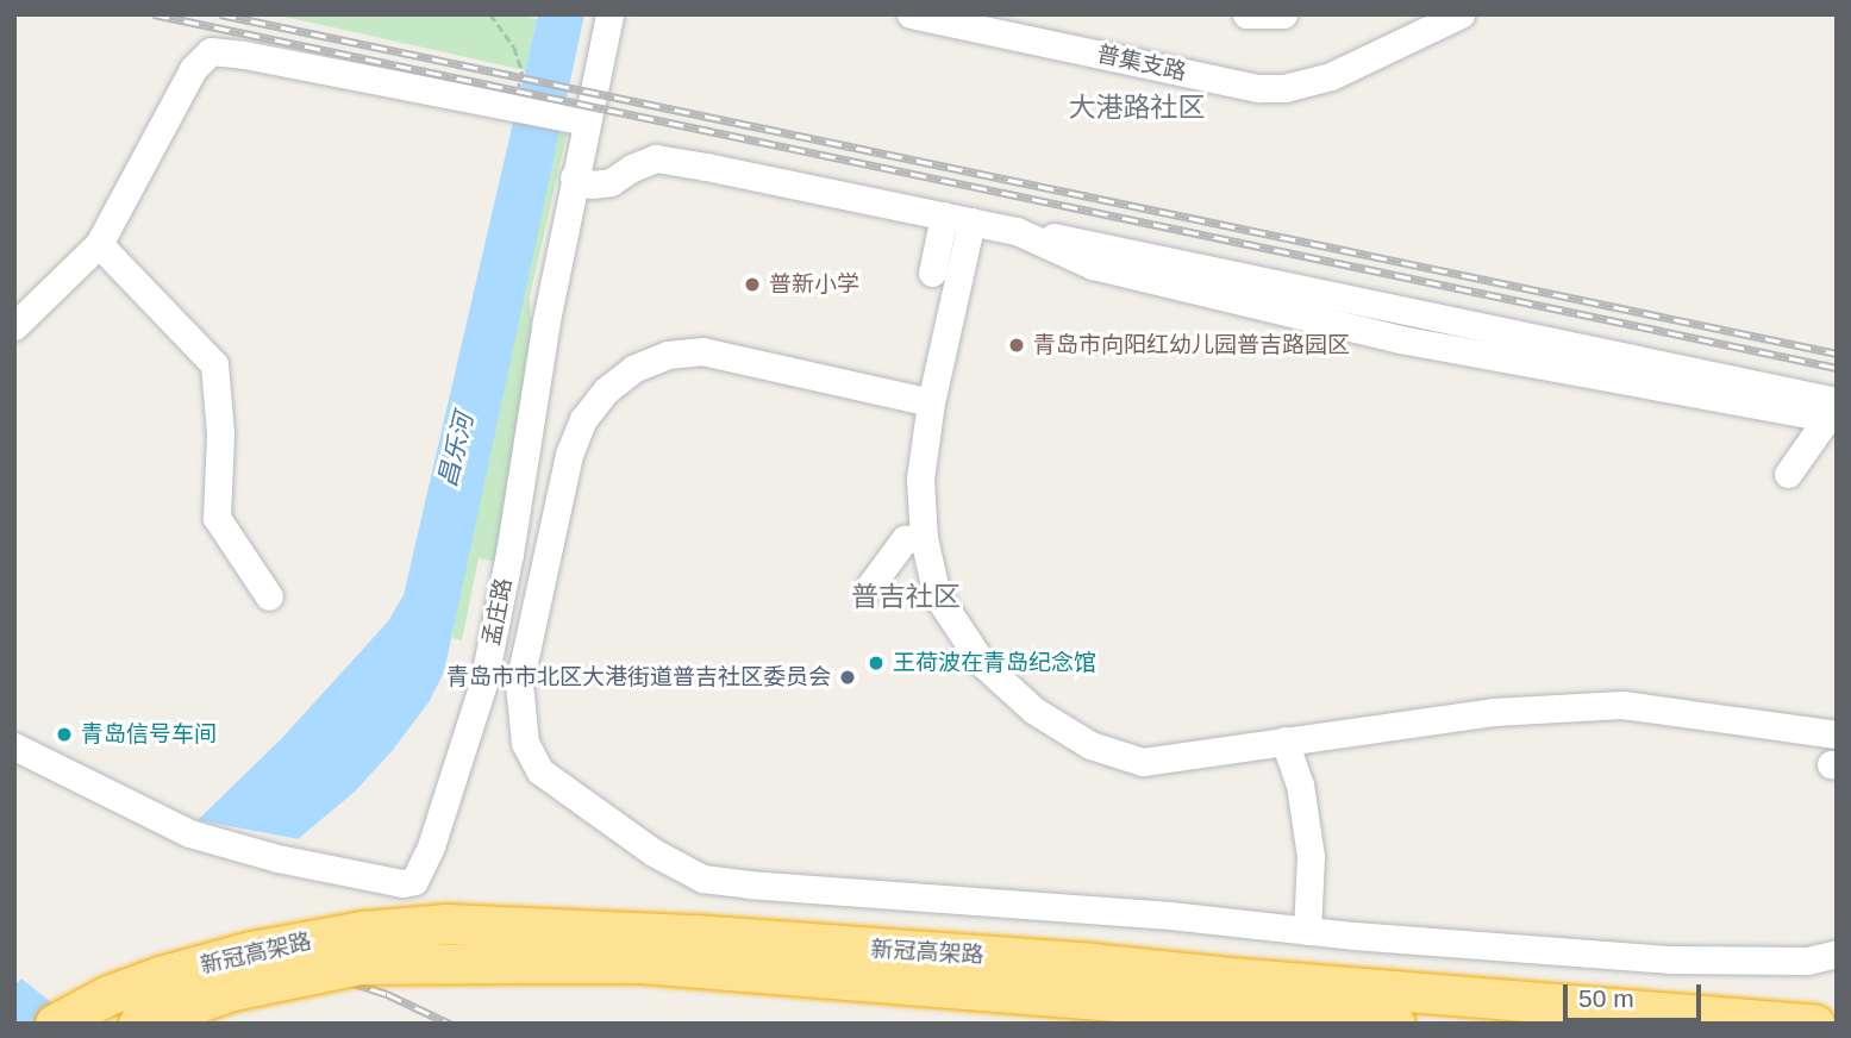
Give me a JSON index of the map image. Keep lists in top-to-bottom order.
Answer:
{
  "streets": {
    "highway": ["新冠高架路"],
    "street": ["普集支路", "孟庄路"]
  },
  "districts": ["大港路社区", "普吉社区"],
  "water": ["昌乐河"],
  "places": [
    "普新小学",
    "青岛市向阳红幼儿园普吉路园区",
    "王荷波在青岛纪念馆",
    "青岛市市北区大港街道普吉社区委员会",
    "青岛信号车间"
  ],
  "scale_bar": "50 m"
}
